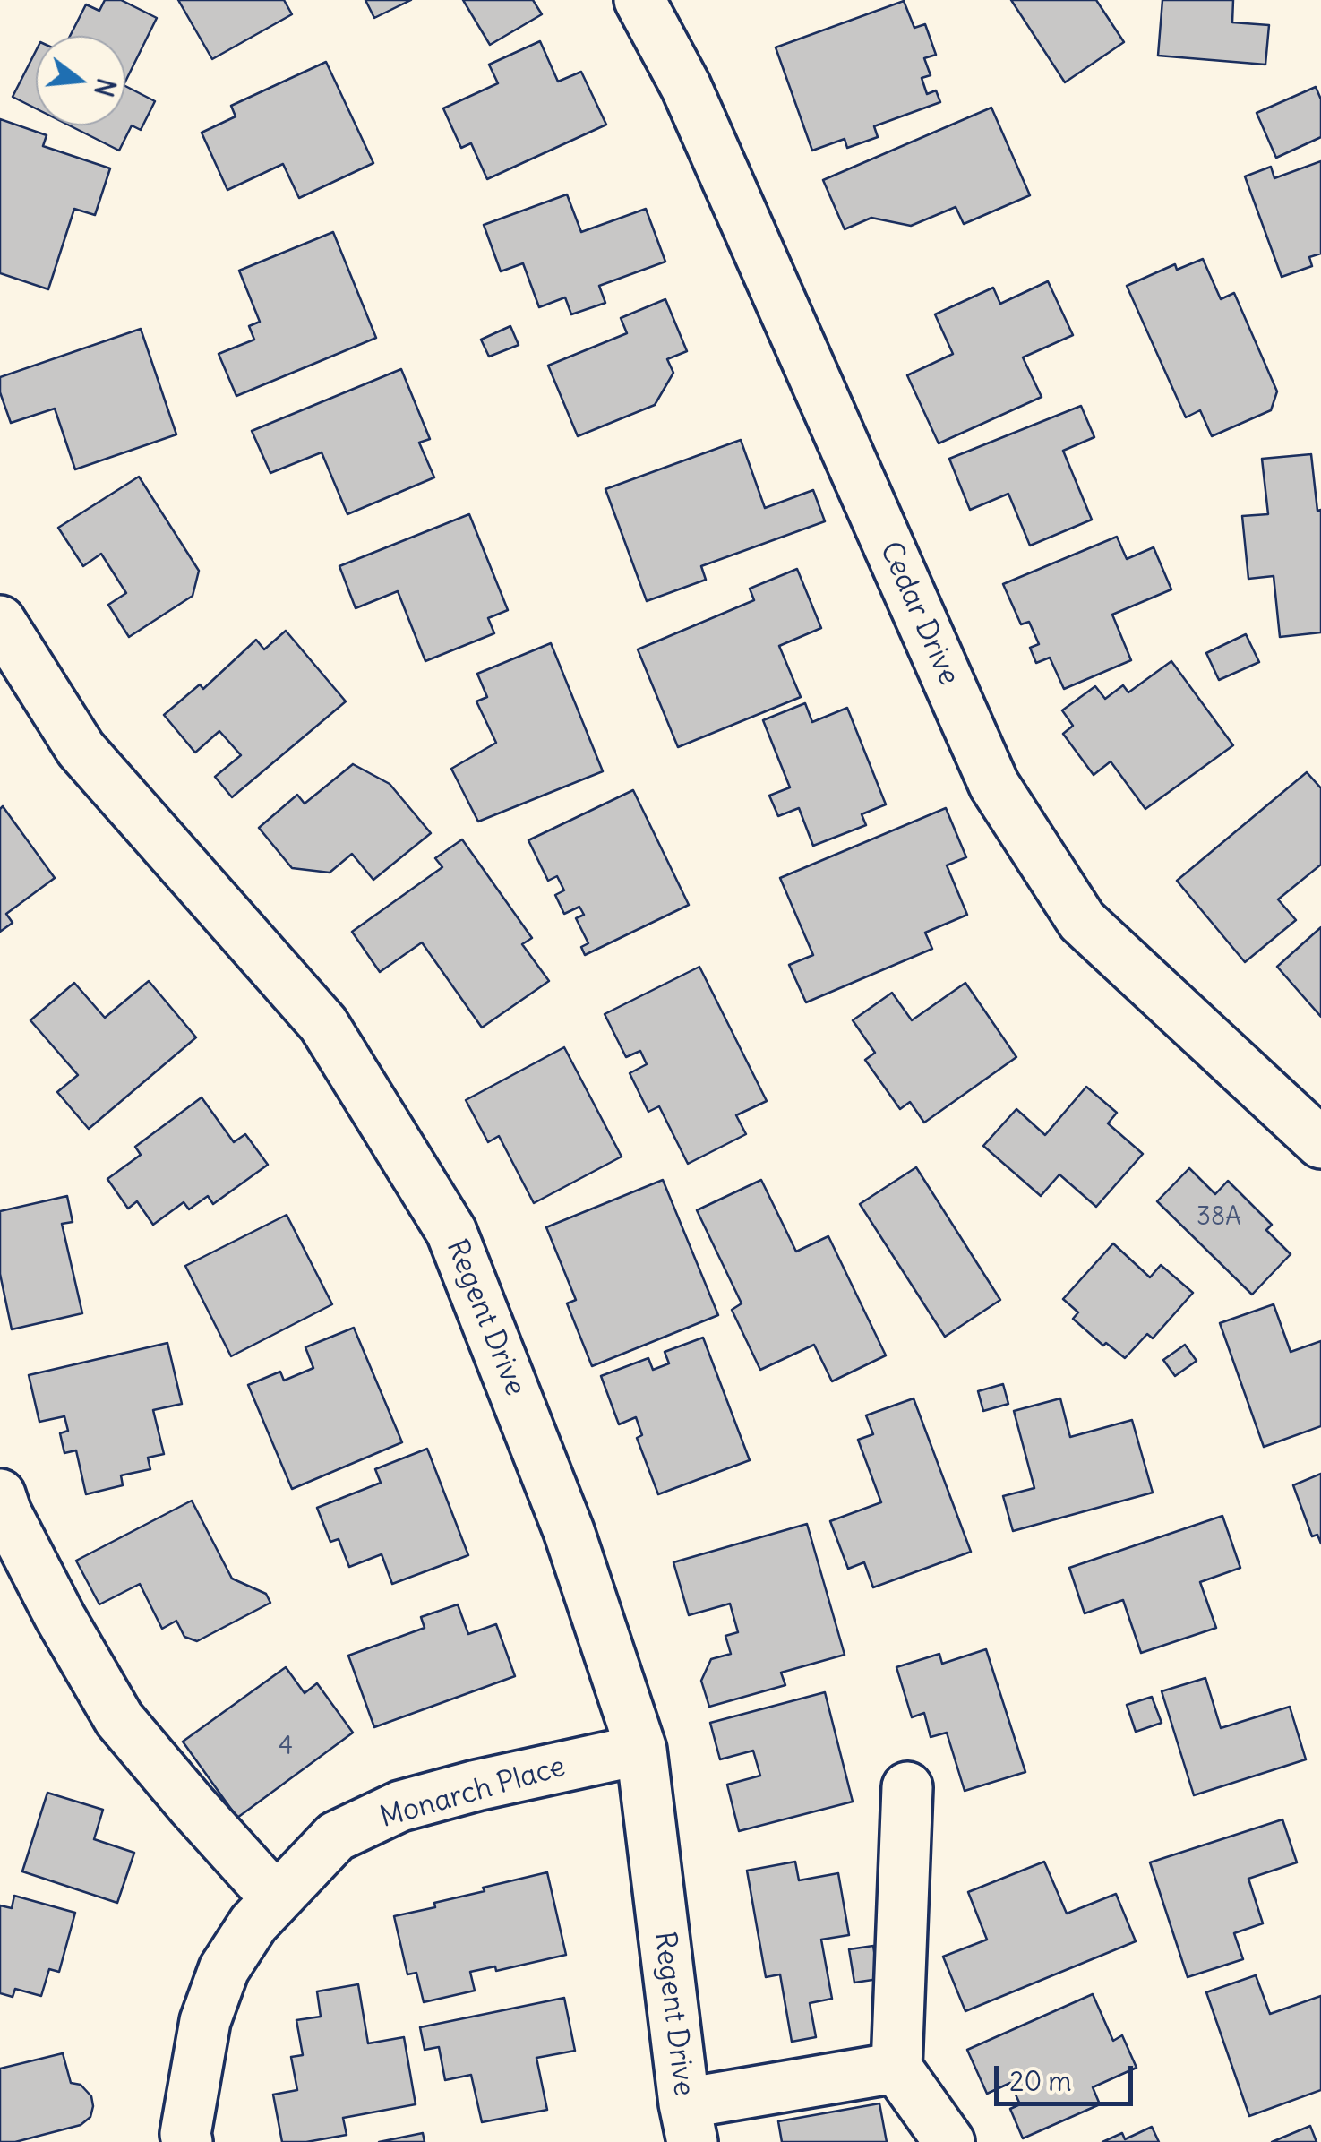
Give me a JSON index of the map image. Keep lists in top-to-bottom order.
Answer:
{
  "streets": {
    "street": ["Cedar Drive", "Regent Drive", "Monarch Place"]
  },
  "crossings": [
    ["Regent Drive", "Monarch Place"]
  ],
  "house_numbers": ["38A", "4"],
  "scale_bar": "20 m",
  "north": "right"
}
